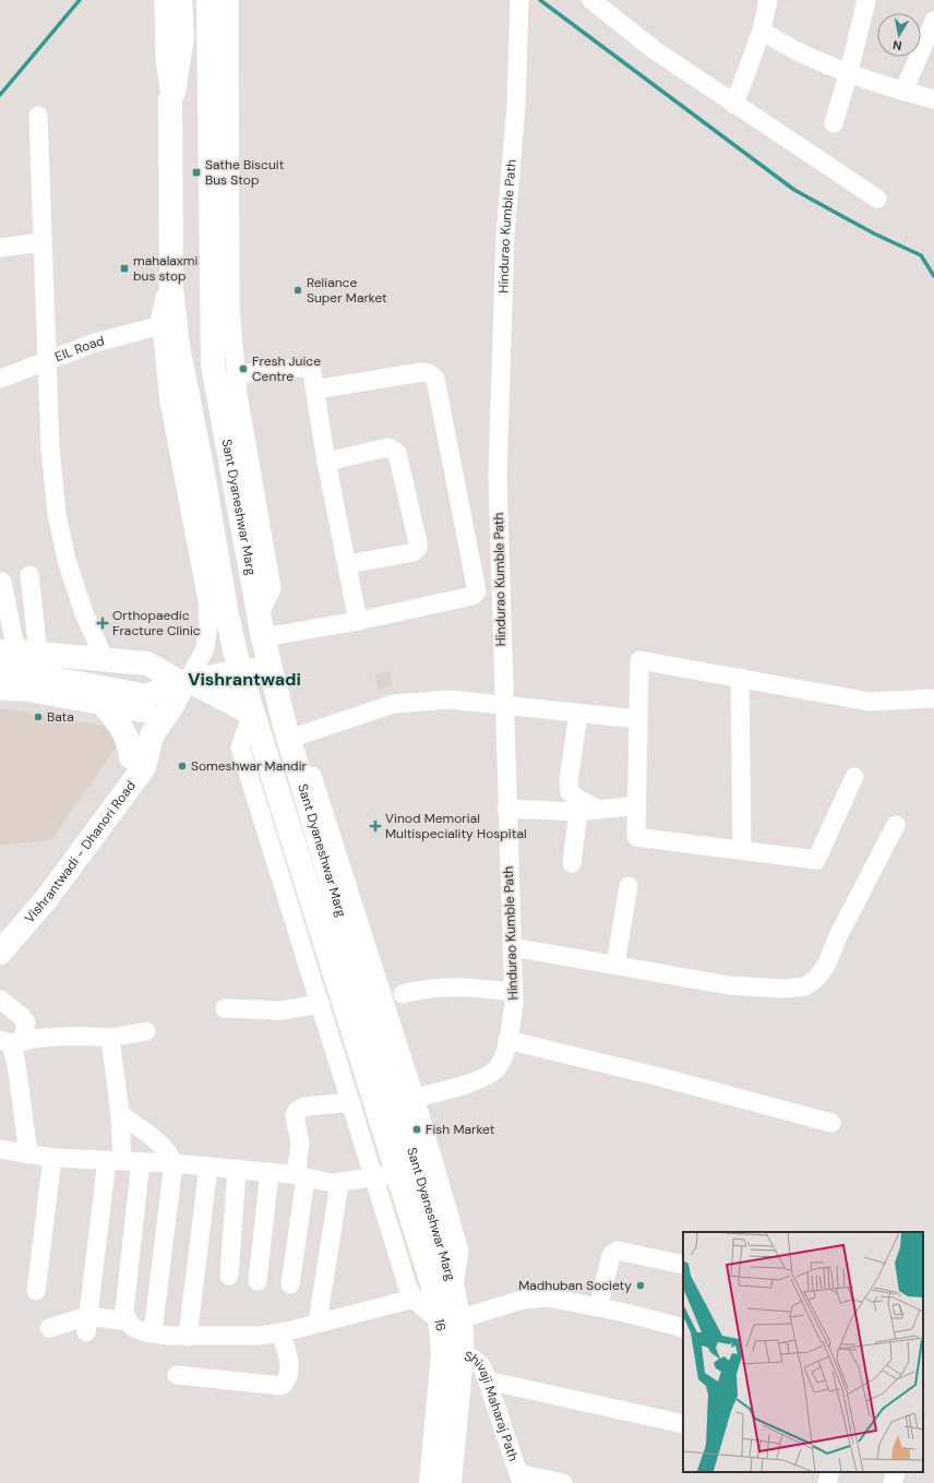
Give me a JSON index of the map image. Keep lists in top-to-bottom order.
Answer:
{
  "streets": {
    "main road": ["Sant Dyaneshwar Marg", "Vishrantwadi - Dhanori Road", "16"],
    "street": ["Hindurao Kumble Path", "EIL Road", "Shivaji Maharaj Path"]
  },
  "crossings": [
    ["Hindurao Kumble Path", "Sant Dyaneshwar Marg"],
    ["Sant Dyaneshwar Marg", "16"],
    ["16", "Shivaji Maharaj Path"]
  ],
  "districts": ["Vishrantwadi"],
  "places": {
    "transit": ["Sathe Biscuit Bus Stop", "mahalaxmi bus stop"],
    "other": [
      "Reliance Super Market",
      "Fresh Juice Centre",
      "Bata",
      "Someshwar Mandir",
      "Fish Market",
      "Madhuban Society"
    ],
    "health": ["Orthopaedic Fracture Clinic", "Vinod Memorial Multispeciality Hospital"]
  },
  "north": "bottom"
}
